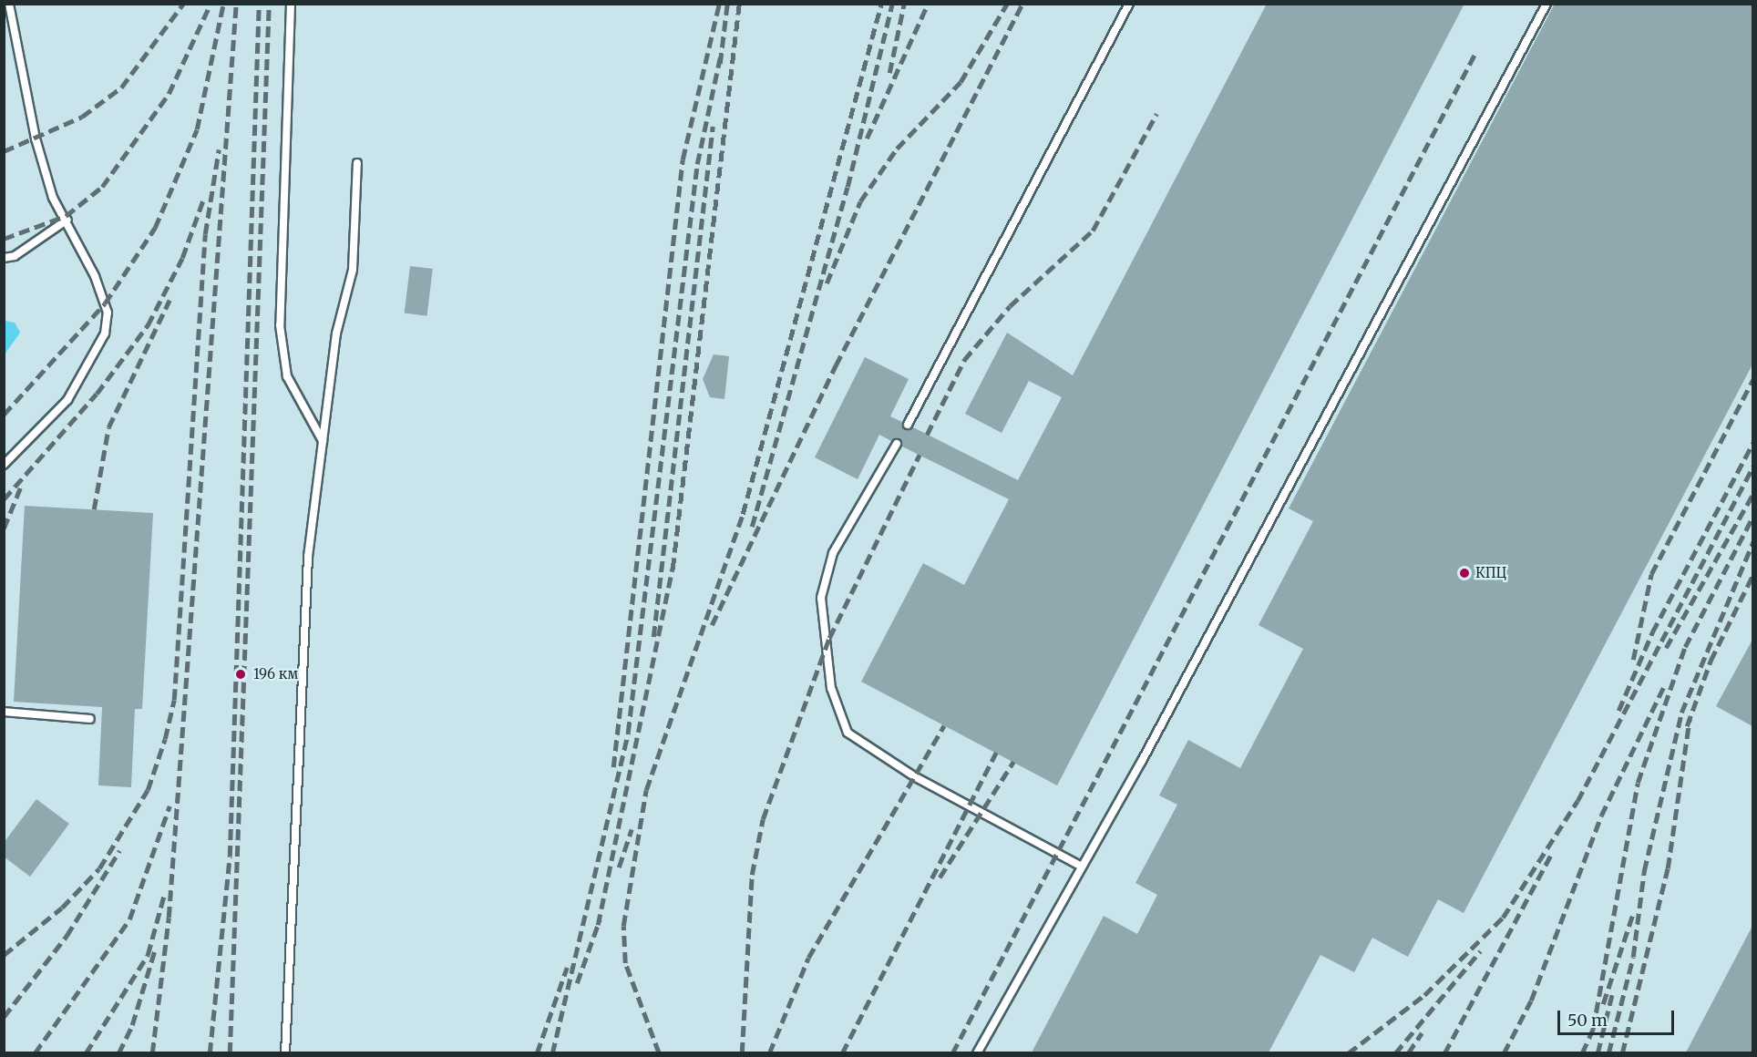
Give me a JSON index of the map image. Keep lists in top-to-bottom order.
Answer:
{
  "places": ["КПЦ", "196 км"],
  "scale_bar": "50 m"
}
